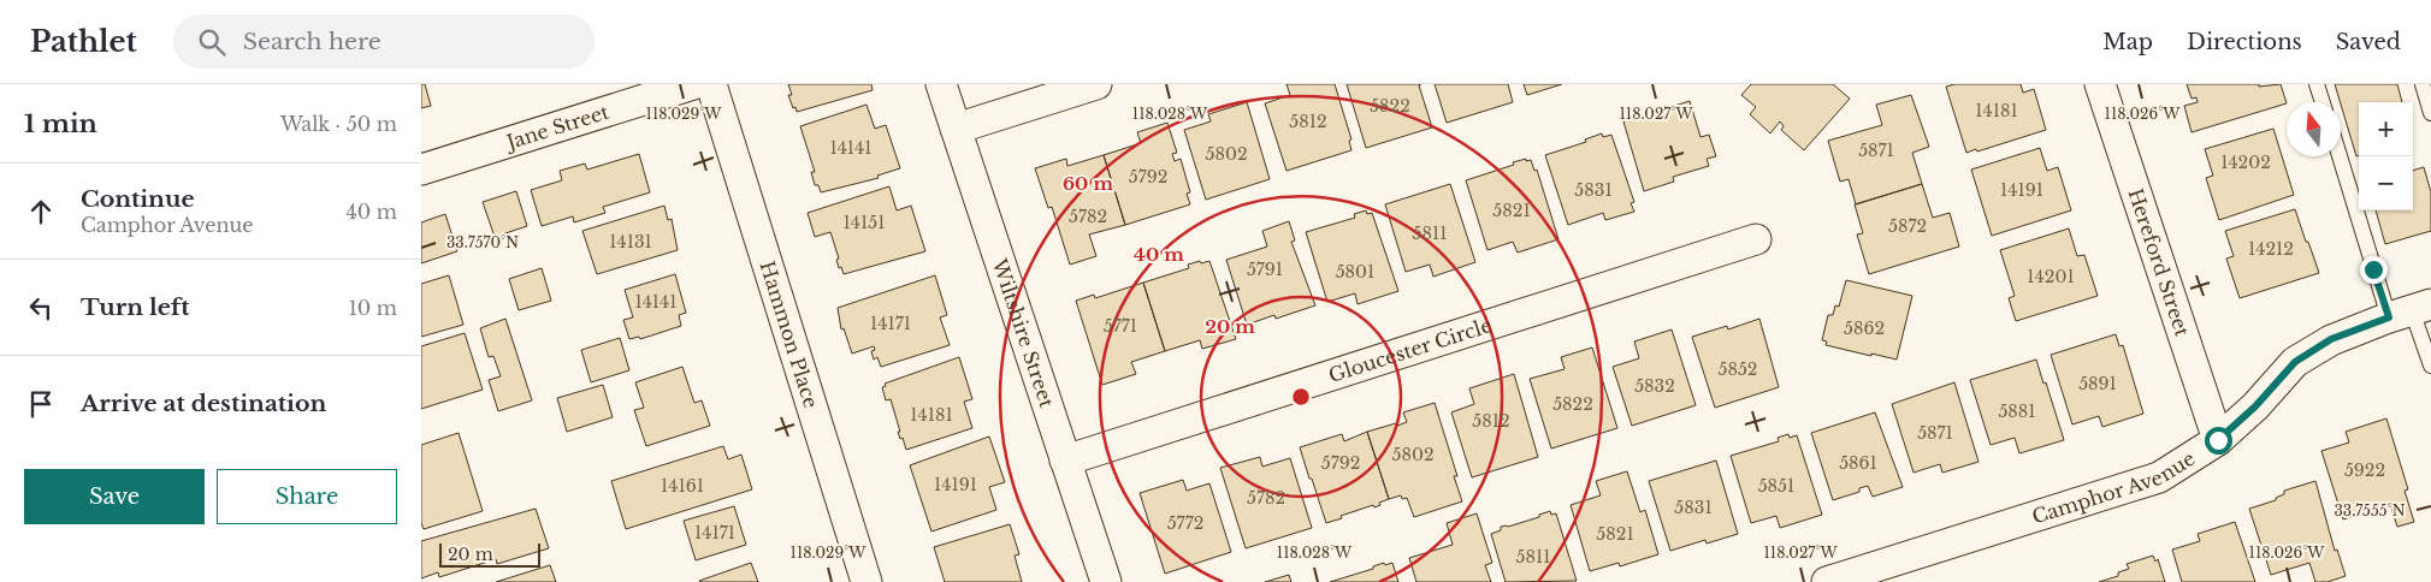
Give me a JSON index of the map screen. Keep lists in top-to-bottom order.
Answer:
{
  "streets": {
    "street": [
      "Jane Street",
      "Hereford Street",
      "Hammon Place",
      "Wiltshire Street",
      "Gloucester Circle",
      "Camphor Avenue"
    ]
  },
  "crossings": [
    ["Hereford Street", "Camphor Avenue"],
    ["Wiltshire Street", "Gloucester Circle"]
  ],
  "house_numbers": [
    "5822",
    "14181",
    "5812",
    "14141",
    "5871",
    "5802",
    "14202",
    "5792",
    "5831",
    "14191",
    "5821",
    "5782",
    "14151",
    "5872",
    "5811",
    "14131",
    "14212",
    "5791",
    "5801",
    "14201",
    "14141",
    "14171",
    "5771",
    "5862",
    "5852",
    "5891",
    "5832",
    "5822",
    "5881",
    "14181",
    "5812",
    "5871",
    "5802",
    "5792",
    "5861",
    "5922",
    "14191",
    "14161",
    "5851",
    "5782",
    "5831",
    "5772",
    "14171",
    "5821",
    "5811"
  ],
  "scale_bar": "20 m",
  "north": "top",
  "page": {
    "header": "Pathlet",
    "search": "Search here",
    "nav": ["Map", "Directions", "Saved"],
    "heading": ["1 min", "Walk · 50 m"],
    "map_buttons": ["+", "−"],
    "list": [
      ["Continue", "Camphor Avenue", "40 m"],
      ["Turn left", "10 m"],
      "Arrive at destination"
    ],
    "buttons": ["Save", "Share"],
    "scale": "20 m"
  },
  "coordinates": [
    "118.029°W",
    "118.028°W",
    "118.027°W",
    "118.026°W",
    "33.7570°N",
    "33.7555°N"
  ],
  "rings": ["60 m", "40 m", "20 m"]
}
